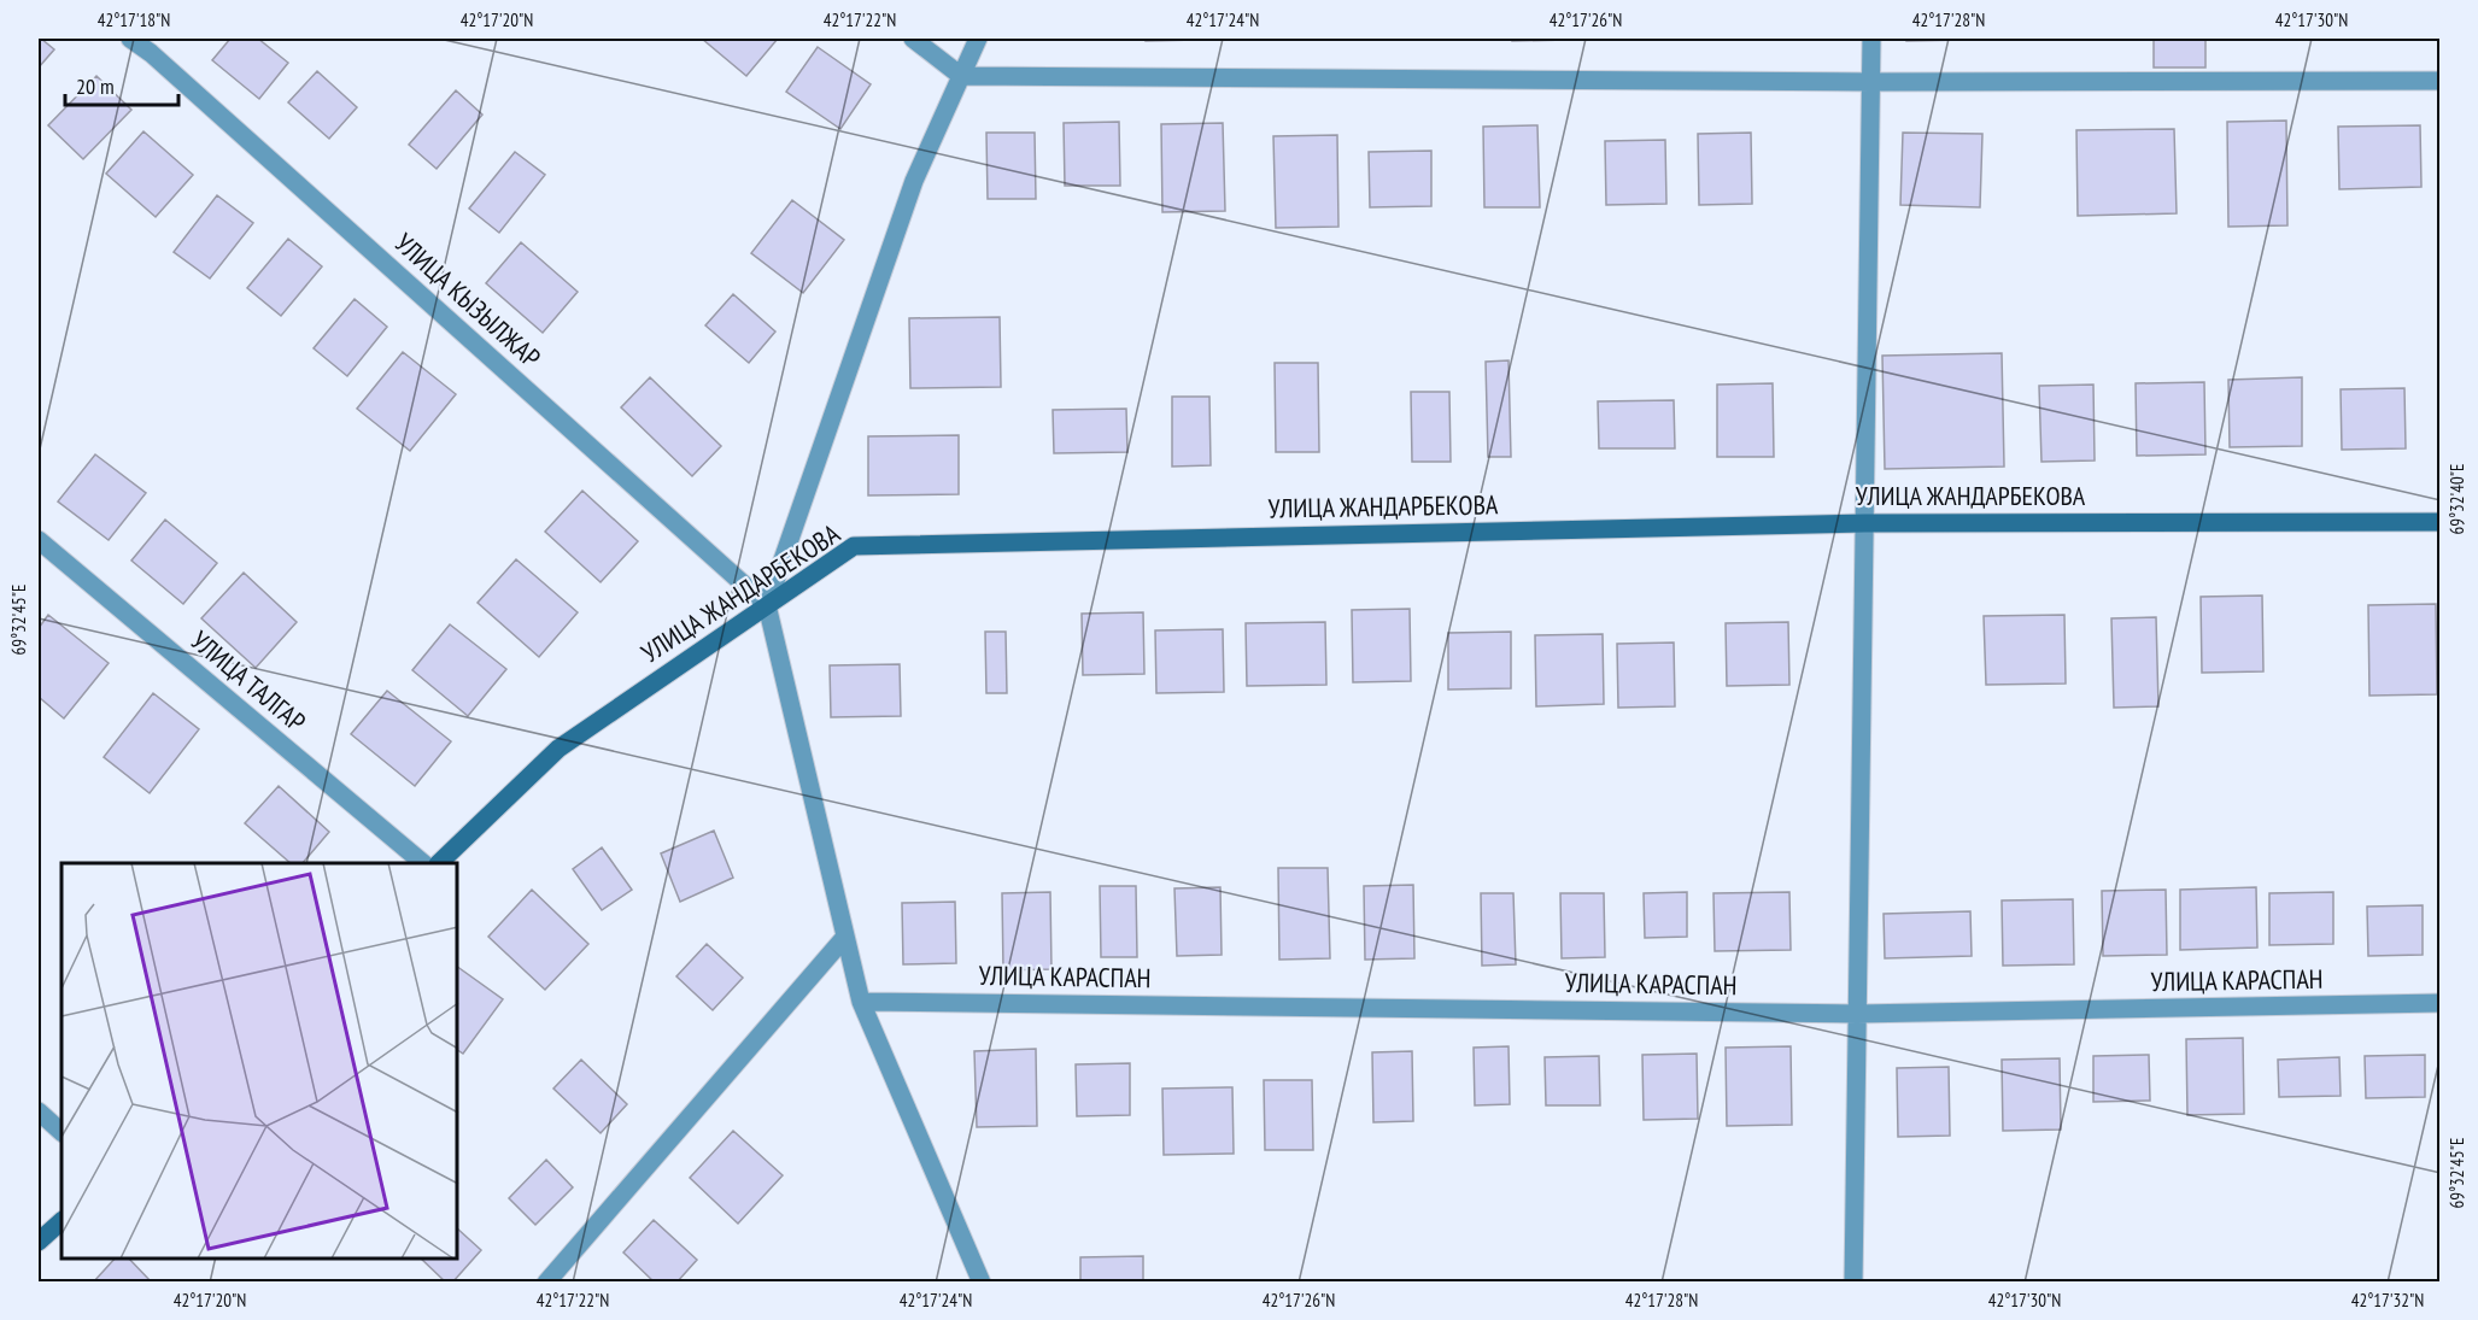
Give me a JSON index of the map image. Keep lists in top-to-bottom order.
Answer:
{
  "streets": {
    "street": [
      "УЛИЦА КЫЗЫЛЖАР",
      "УЛИЦА ЖАНДАРБЕКОВА",
      "УЛИЦА ТАЛГАР",
      "УЛИЦА КАРАСПАН"
    ]
  },
  "crossings": [
    ["УЛИЦА КЫЗЫЛЖАР", "УЛИЦА ЖАНДАРБЕКОВА"]
  ],
  "scale_bar": "20 m",
  "coordinates": [
    "42°17'18\"N",
    "42°17'20\"N",
    "42°17'22\"N",
    "42°17'24\"N",
    "42°17'26\"N",
    "42°17'28\"N",
    "42°17'30\"N",
    "69°32'40\"E",
    "69°32'45\"E",
    "42°17'32\"N"
  ]
}
